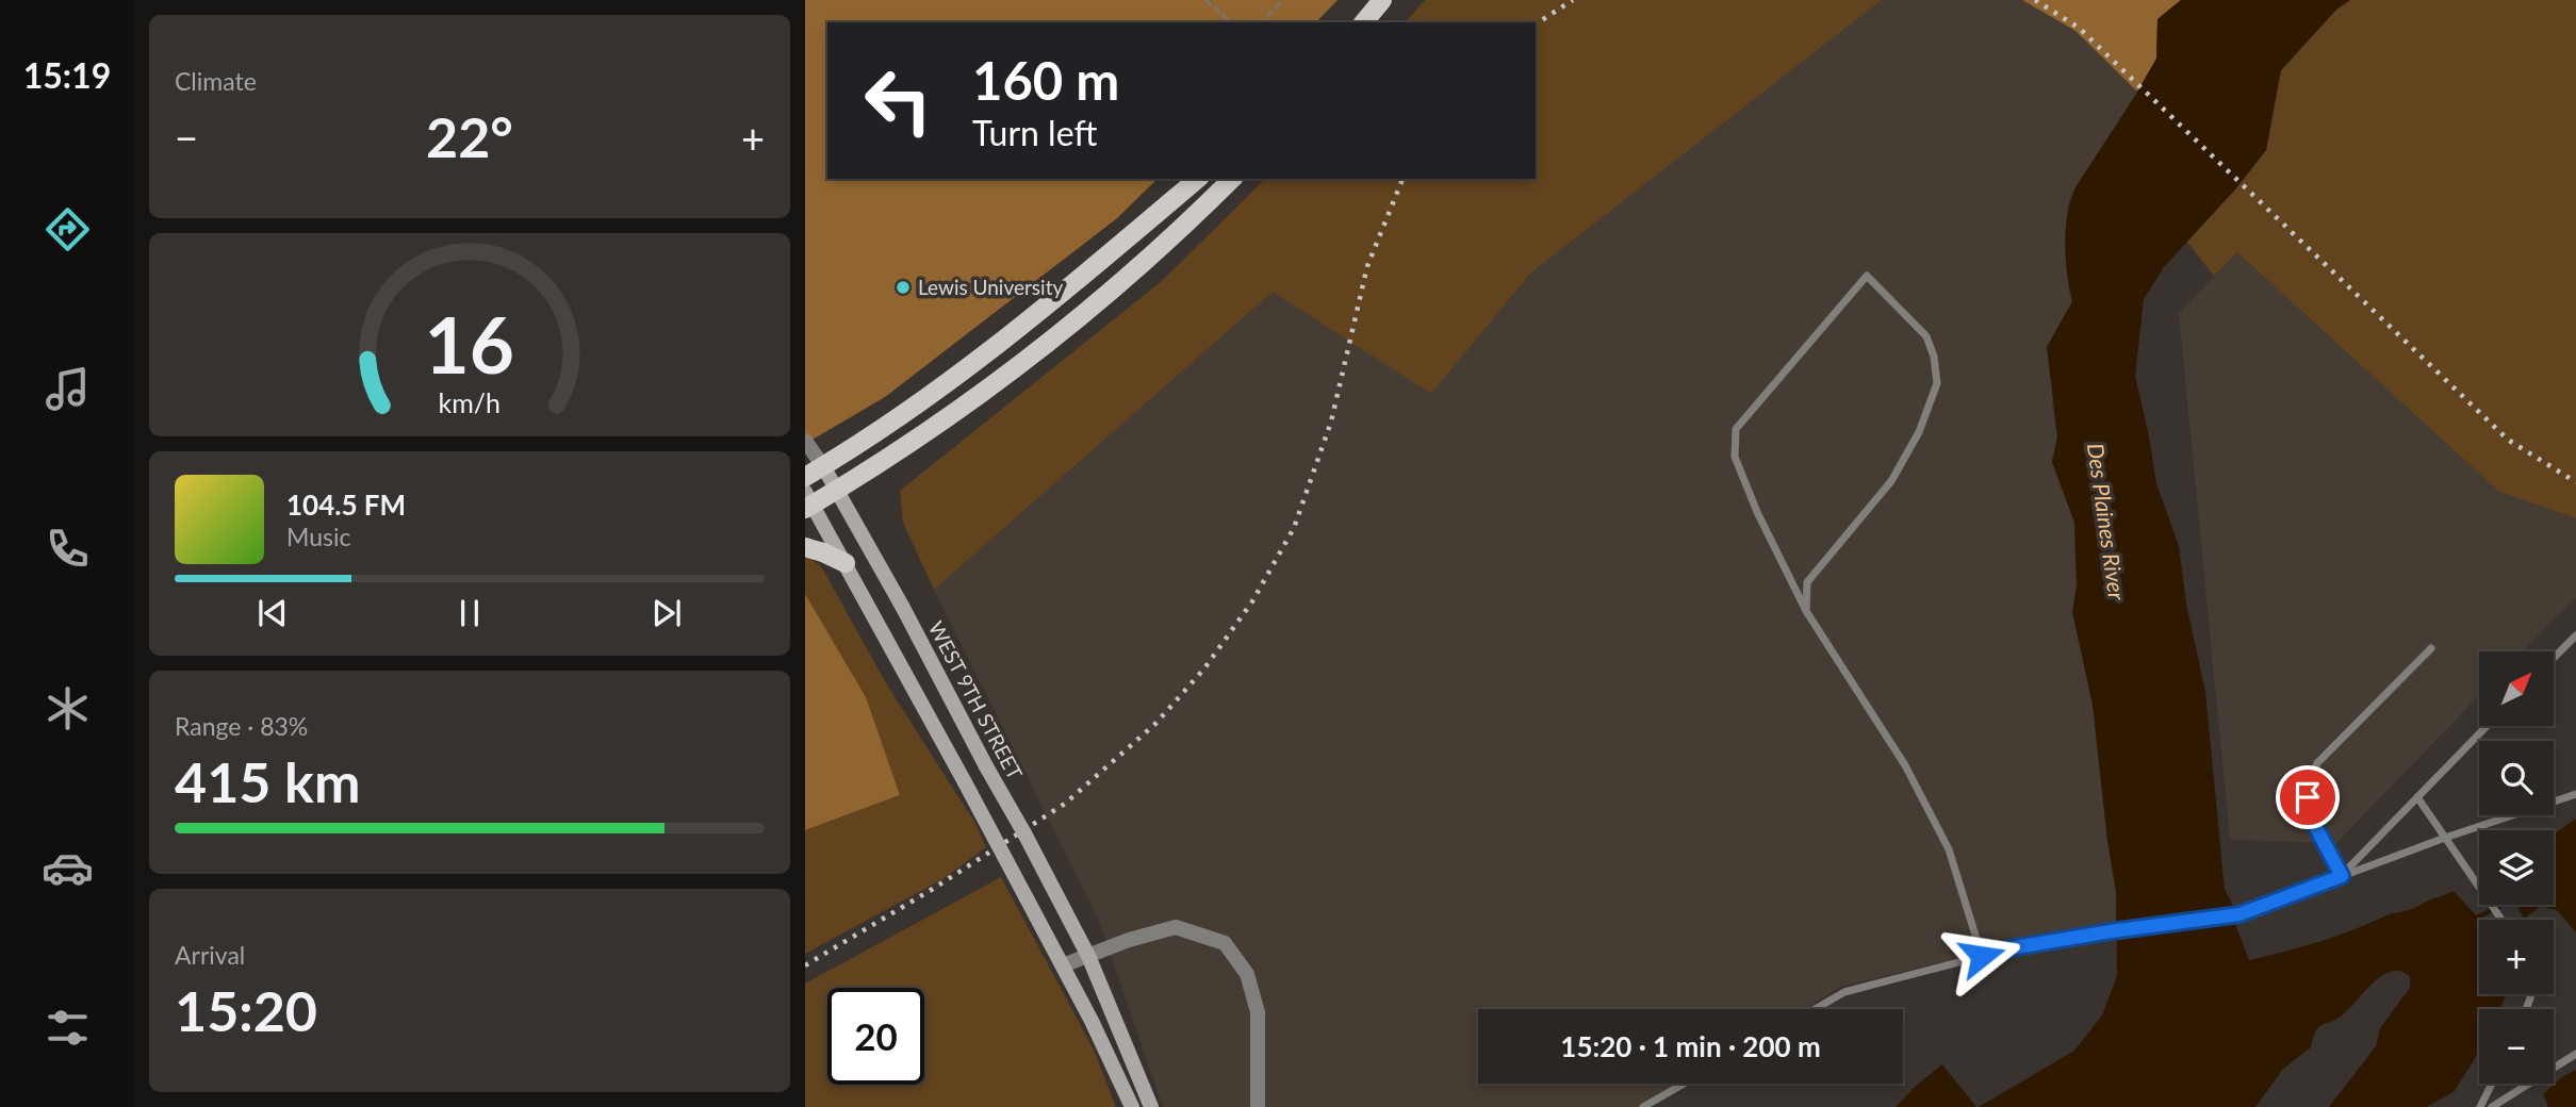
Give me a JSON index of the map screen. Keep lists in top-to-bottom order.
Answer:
{
  "streets": {
    "main road": ["WEST 9TH STREET"]
  },
  "water": ["Des Plaines River"],
  "places": ["Lewis University"],
  "north": "top right",
  "page": {
    "tabs": "15:19",
    "tile": [
      "Climate",
      ["Range · 83%", "415 km"],
      ["Arrival", "15:20"]
    ],
    "turn": ["160 m", "Turn left"],
    "heat": ["−", "22°", "+"],
    "song": ["104.5 FM", "Music"],
    "map_buttons": ["+", "−"],
    "limit": "20",
    "trip": "15:20 · 1 min · 200 m",
    "gauge": ["16", "km/h"]
  }
}
